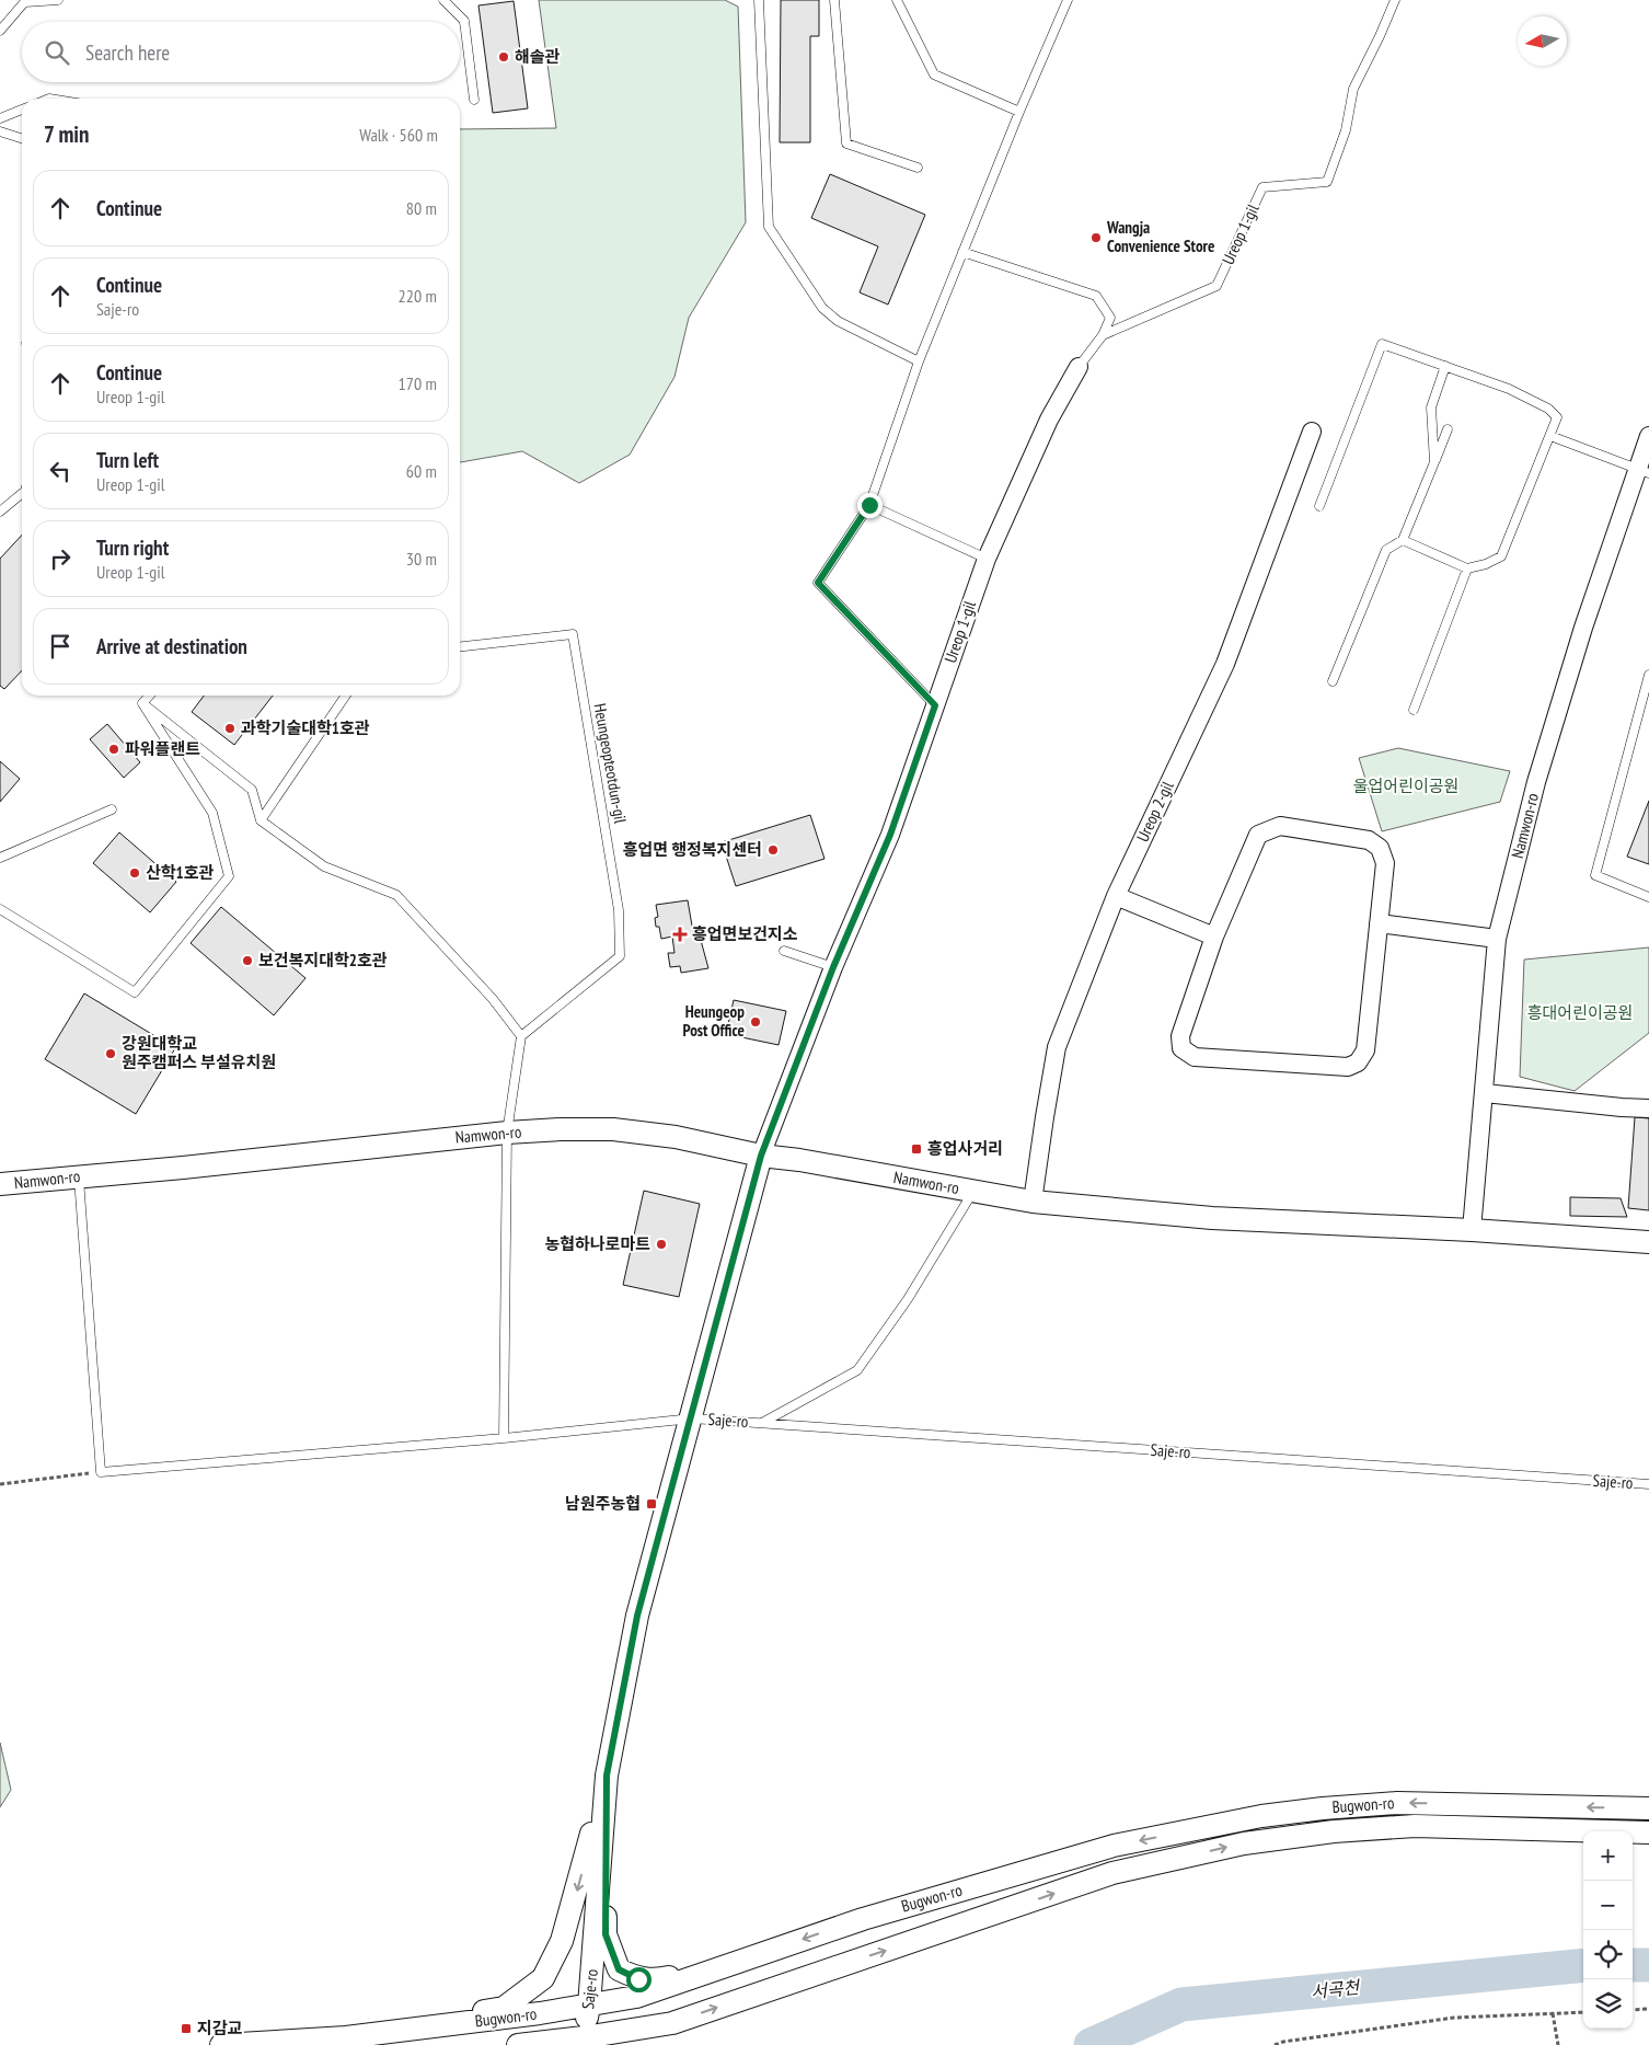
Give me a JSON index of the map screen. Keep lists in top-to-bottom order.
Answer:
{
  "streets": {
    "street": [
      "Ureop 1-gil",
      "Ureop 2-gil",
      "Namwon-ro",
      "Saje-ro",
      "Bugwon-ro"
    ],
    "lane": ["Heungeopteotdun-gil"]
  },
  "crossings": [
    ["Ureop 1-gil", "Namwon-ro"],
    ["Ureop 1-gil", "Saje-ro"],
    ["Ureop 2-gil", "Namwon-ro"],
    ["Namwon-ro", "Saje-ro"],
    ["Saje-ro", "Bugwon-ro"]
  ],
  "water": ["서곡천"],
  "parks": ["울업어린이공원", "흥대어린이공원"],
  "places": {
    "other": [
      "해솔관",
      "Wangja Convenience Store",
      "과학기술대학1호관",
      "파워플랜트",
      "흥업면 행정복지센터",
      "산학1호관",
      "보건복지대학2호관",
      "Heungeop Post Office",
      "강원대학교 원주캠퍼스 부설유치원",
      "농협하나로마트"
    ],
    "health": ["흥업면보건지소"],
    "transit": ["흥업사거리", "남원주농협", "지감교"]
  },
  "north": "left",
  "page": {
    "search": "Search here",
    "heading": ["7 min", "Walk · 560 m"],
    "list": [
      ["Continue", "80 m"],
      ["Continue", "Saje-ro", "220 m"],
      ["Continue", "Ureop 1-gil", "170 m"],
      ["Turn left", "Ureop 1-gil", "60 m"],
      ["Turn right", "Ureop 1-gil", "30 m"],
      "Arrive at destination"
    ],
    "map_buttons": ["+", "−"]
  }
}
